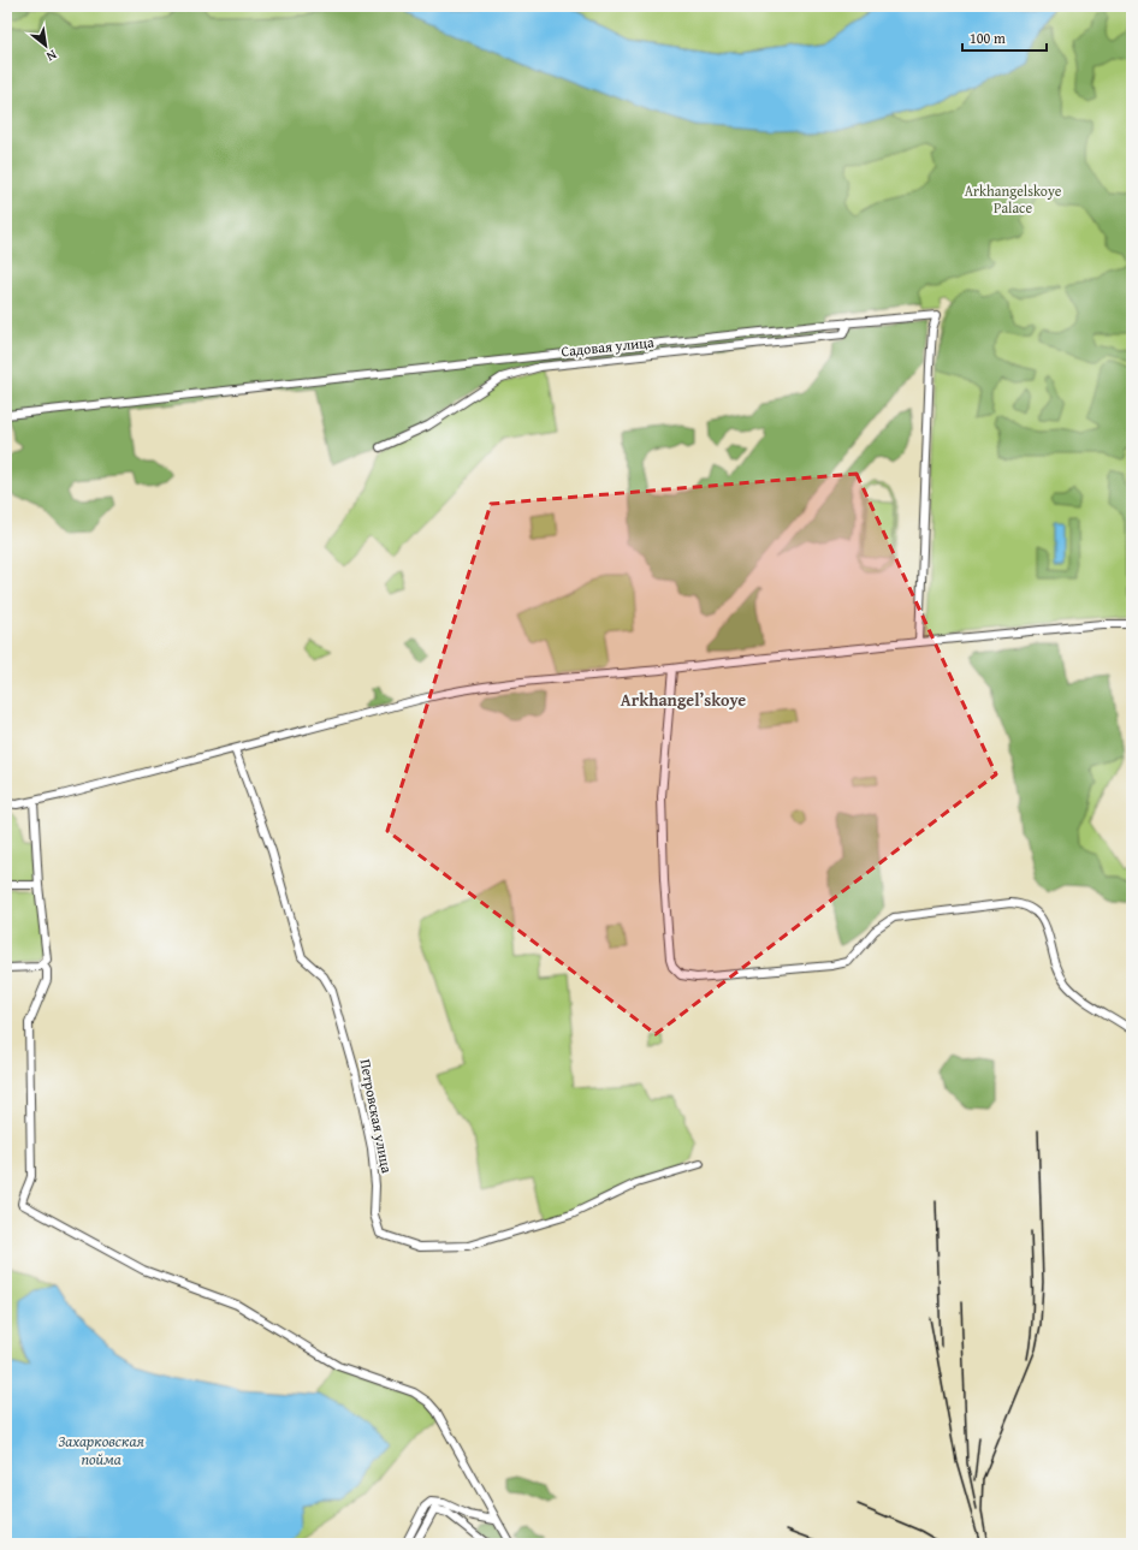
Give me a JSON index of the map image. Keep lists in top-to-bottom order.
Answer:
{
  "streets": {
    "street": ["Садовая улица", "Петровская улица"]
  },
  "districts": ["Arkhangel’skoye"],
  "water": ["Захарковская пойма"],
  "parks": ["Arkhangelskoye Palace"],
  "scale_bar": "100 m",
  "north": "bottom right"
}
